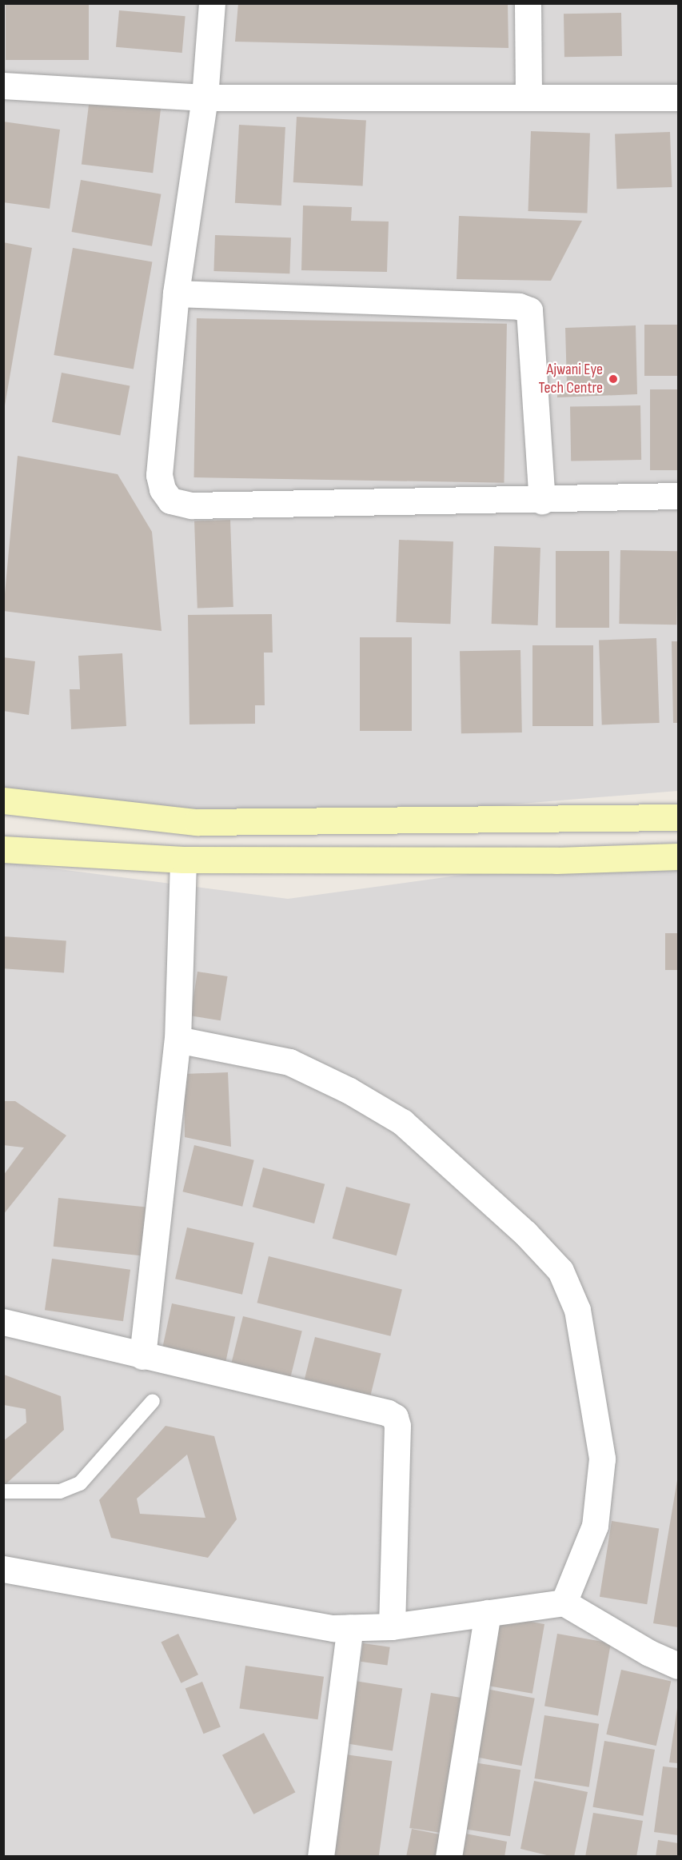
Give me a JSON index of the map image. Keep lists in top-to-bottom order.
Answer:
{
  "places": ["Ajwani Eye Tech Centre"]
}
